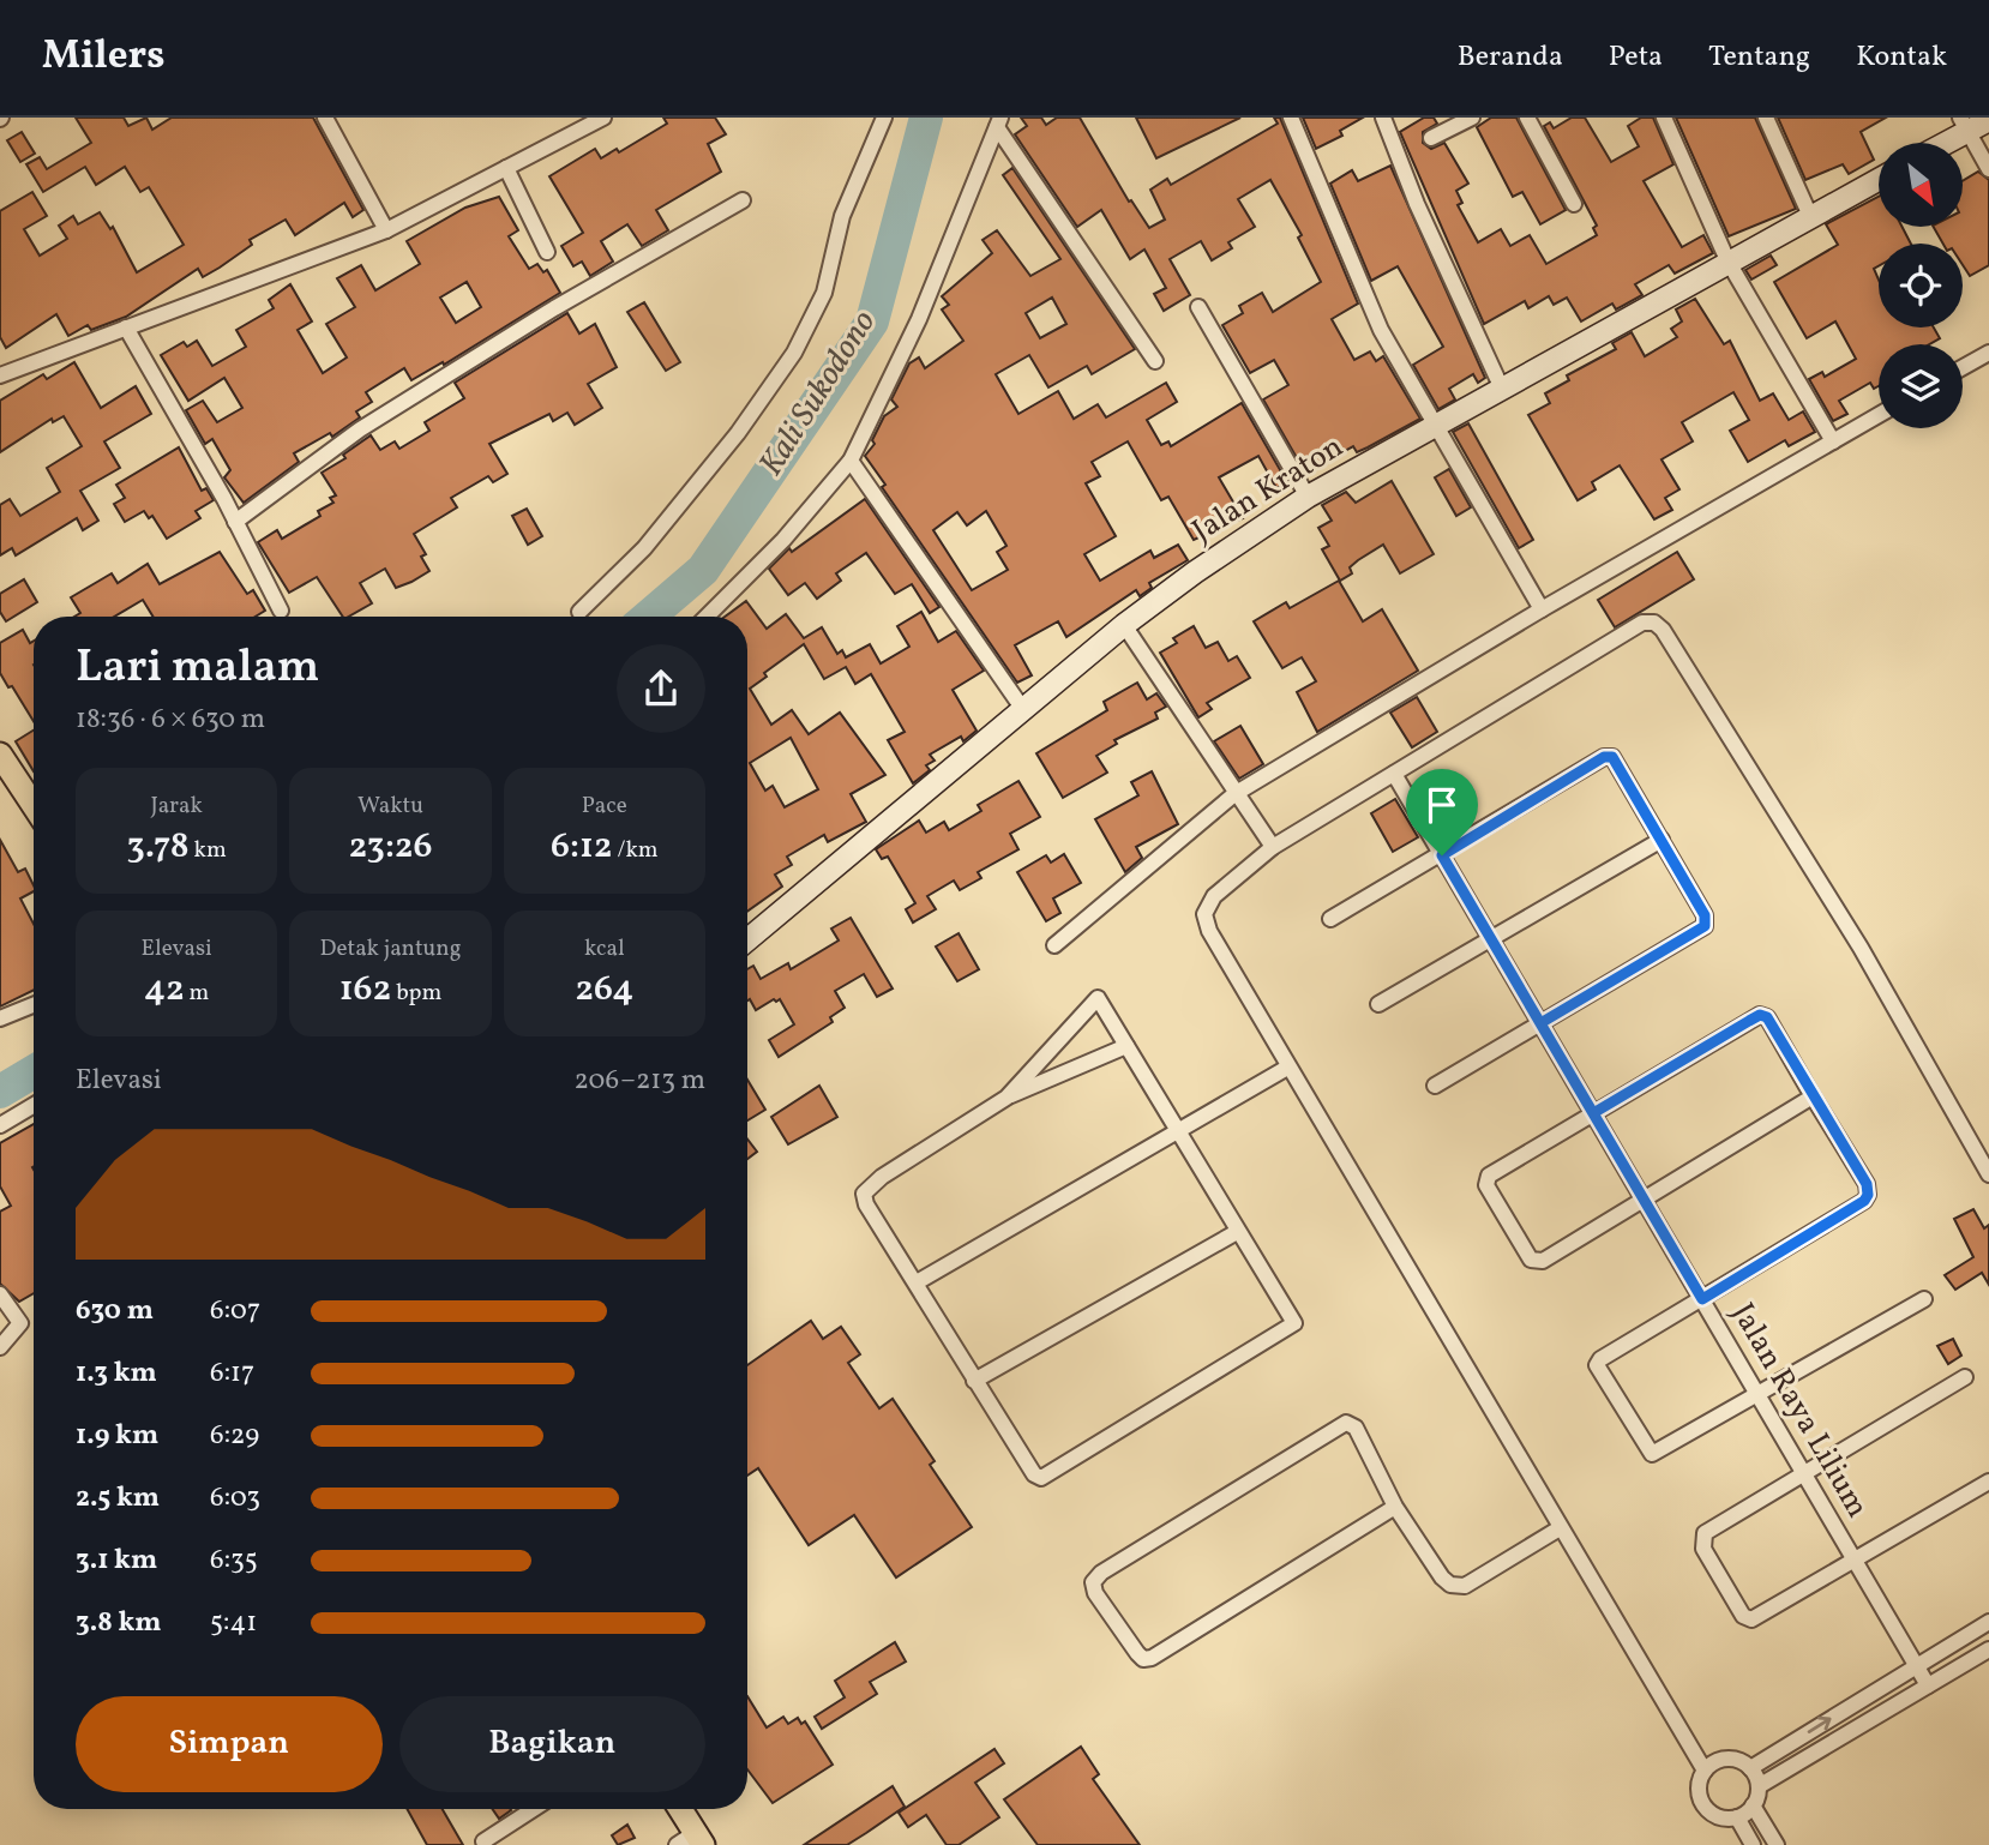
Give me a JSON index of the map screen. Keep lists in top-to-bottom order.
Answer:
{
  "streets": {
    "street": ["Jalan Kraton", "Jalan Raya Lilium"]
  },
  "water": ["Kali Sukodono"],
  "north": "bottom right",
  "page": {
    "header": "Milers",
    "nav": [
      "Beranda",
      "Peta",
      "Tentang",
      "Kontak"
    ],
    "heading": ["Lari malam", "18:36 · 6 × 630 m"],
    "stats": [
      ["Jarak", "3.78 km"],
      ["Waktu", "23:26"],
      ["Pace", "6:12 /km"],
      ["Elevasi", "42 m"],
      ["Detak jantung", "162 bpm"],
      ["kcal", "264"]
    ],
    "chart": ["Elevasi", "206–213 m"],
    "list": [
      {
        "name": "630 m",
        "note": "6:07"
      },
      {
        "name": "1.3 km",
        "note": "6:17"
      },
      {
        "name": "1.9 km",
        "note": "6:29"
      },
      {
        "name": "2.5 km",
        "note": "6:03"
      },
      {
        "name": "3.1 km",
        "note": "6:35"
      },
      {
        "name": "3.8 km",
        "note": "5:41"
      }
    ],
    "buttons": ["Simpan", "Bagikan"]
  }
}
